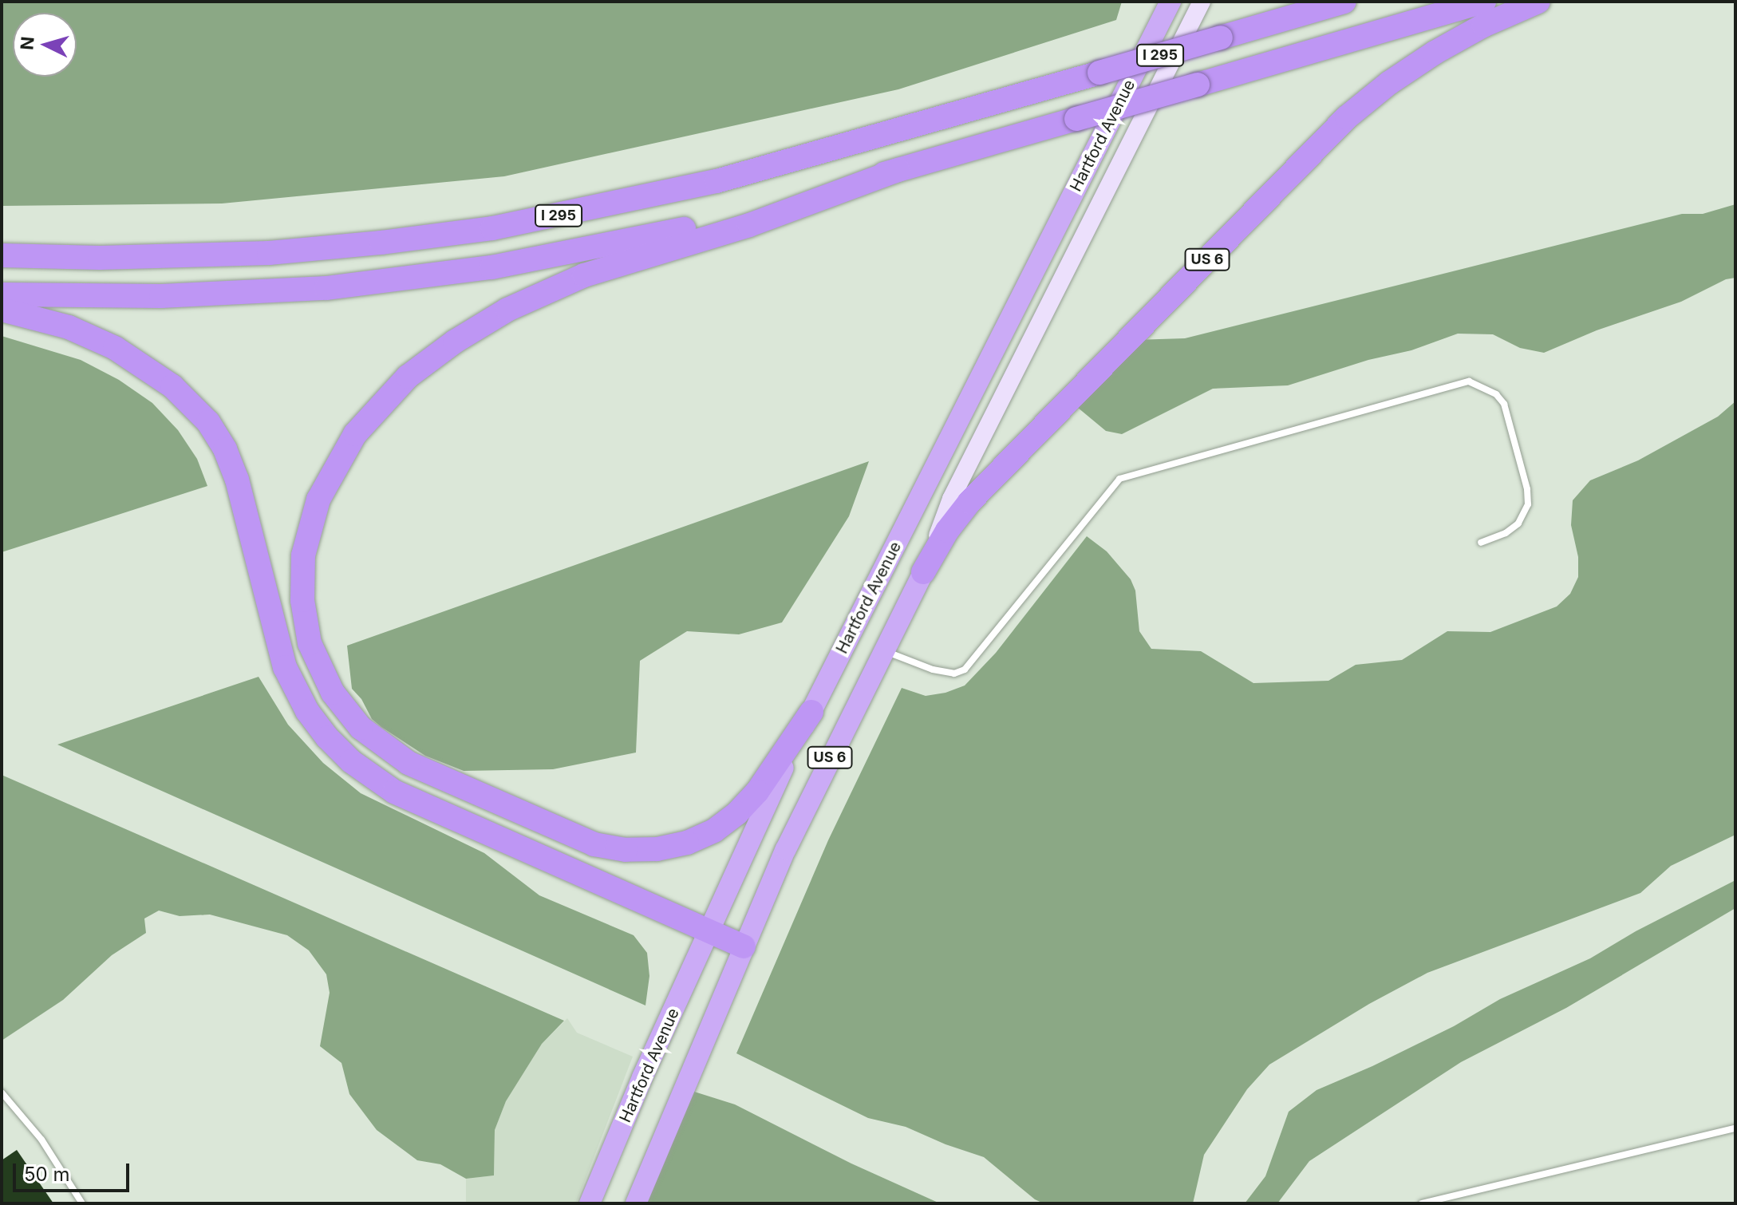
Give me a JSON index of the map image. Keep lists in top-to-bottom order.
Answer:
{
  "streets": {
    "highway": ["I 295", "Hartford Avenue", "US 6"]
  },
  "crossings": [
    ["Hartford Avenue", "US 6"]
  ],
  "scale_bar": "50 m",
  "north": "left"
}
